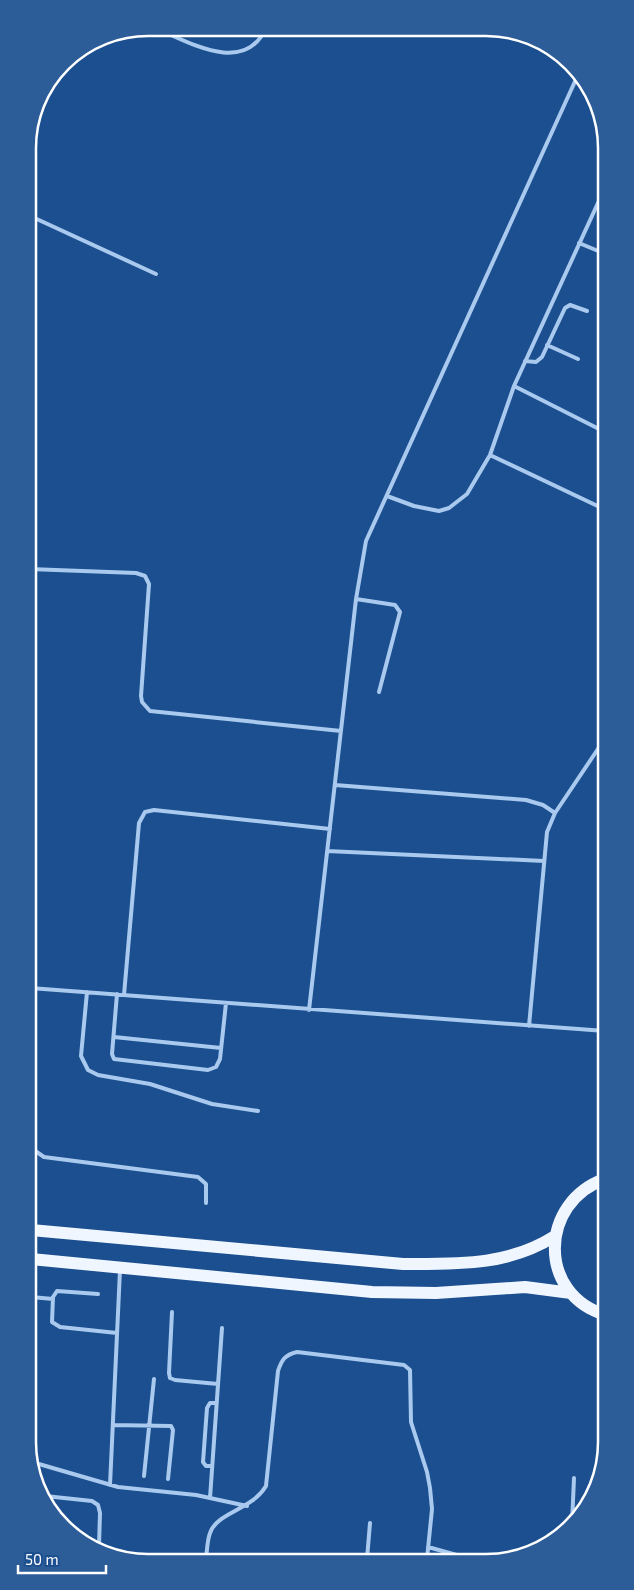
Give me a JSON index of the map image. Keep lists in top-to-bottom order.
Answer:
{
  "scale_bar": "50 m"
}
